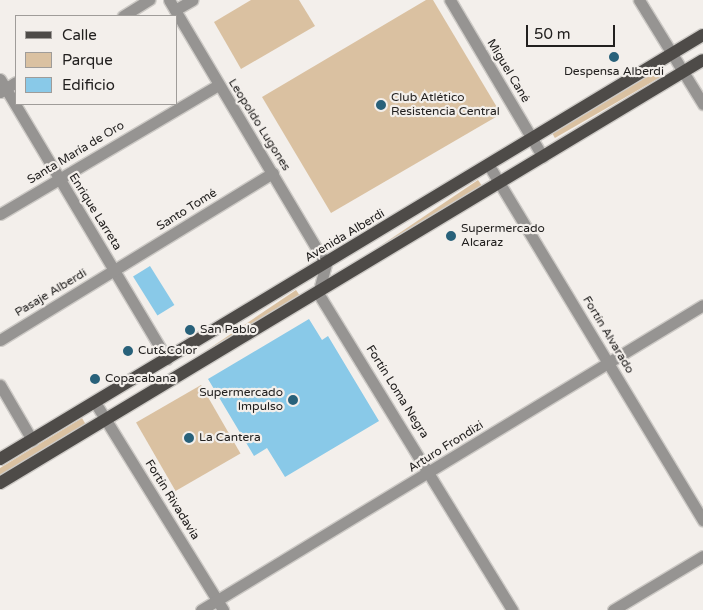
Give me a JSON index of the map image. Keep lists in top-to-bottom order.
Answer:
{
  "streets": {
    "main road": ["Avenida Alberdi"],
    "street": [
      "Miguel Cané",
      "Leopoldo Lugones",
      "Santa María de Oro",
      "Santo Tomé",
      "Enrique Larreta",
      "Pasaje Alberdi",
      "Fortín Alvarado",
      "Fortín Loma Negra",
      "Arturo Frondizi",
      "Fortín Rivadavia"
    ]
  },
  "crossings": [
    ["Miguel Cané", "Avenida Alberdi"],
    ["Leopoldo Lugones", "Santa María de Oro"],
    ["Leopoldo Lugones", "Santo Tomé"],
    ["Leopoldo Lugones", "Avenida Alberdi"],
    ["Santa María de Oro", "Enrique Larreta"],
    ["Santo Tomé", "Enrique Larreta"],
    ["Santo Tomé", "Pasaje Alberdi"],
    ["Enrique Larreta", "Avenida Alberdi"],
    ["Enrique Larreta", "Pasaje Alberdi"],
    ["Avenida Alberdi", "Fortín Alvarado"],
    ["Avenida Alberdi", "Fortín Rivadavia"],
    ["Fortín Alvarado", "Arturo Frondizi"],
    ["Fortín Loma Negra", "Arturo Frondizi"],
    ["Arturo Frondizi", "Fortín Rivadavia"]
  ],
  "places": [
    "Despensa Alberdi",
    "Club Atlético Resistencia Central",
    "Supermercado Alcaraz",
    "San Pablo",
    "Cut&Color",
    "Copacabana",
    "Supermercado Impulso",
    "La Cantera"
  ],
  "legend": ["Calle", "Parque", "Edificio"],
  "scale_bar": "50 m"
}
